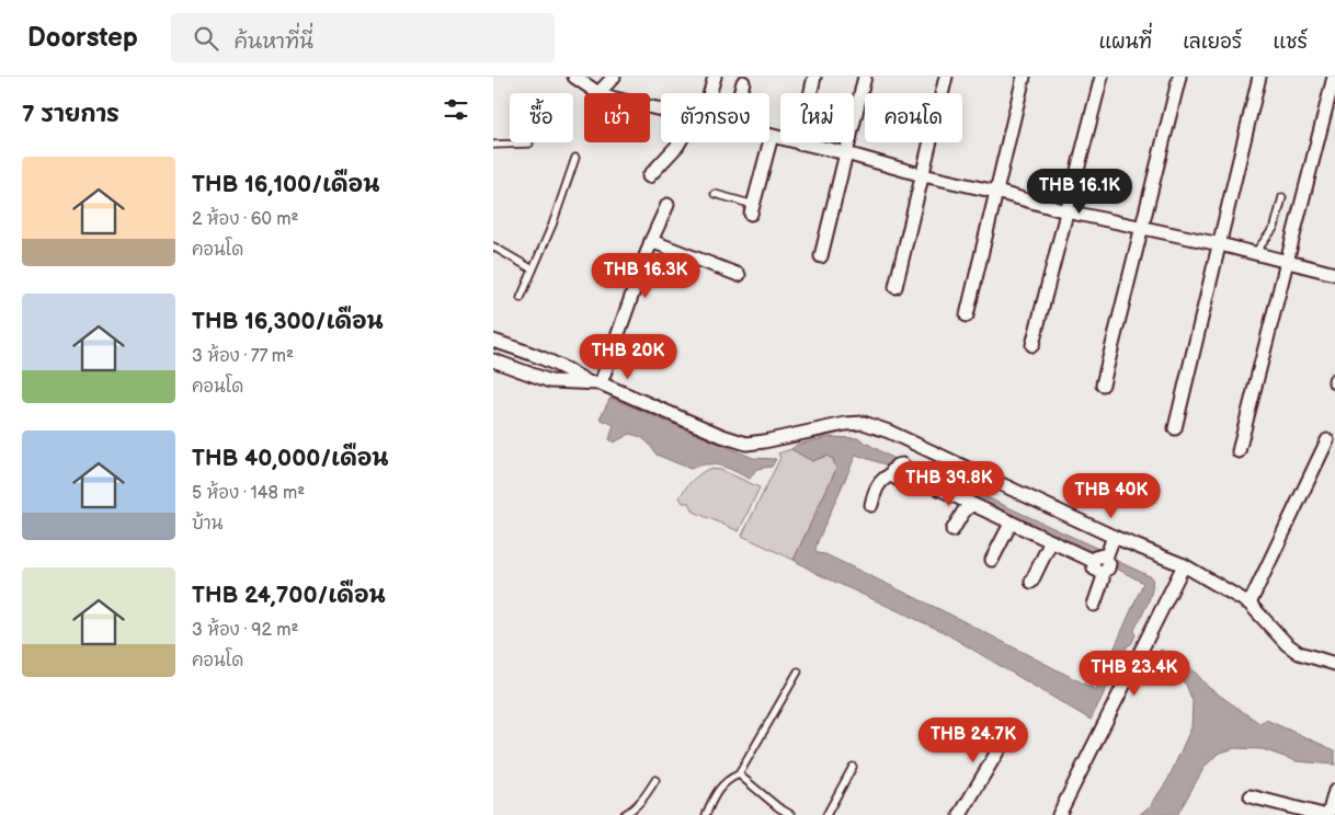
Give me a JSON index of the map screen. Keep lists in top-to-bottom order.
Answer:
{
  "page": {
    "header": "Doorstep",
    "search": "ค้นหาที่นี่",
    "nav": ["แผนที่", "เลเยอร์", "แชร์"],
    "heading": "7 รายการ",
    "chip": [
      "ซื้อ",
      "เช่า",
      "ตัวกรอง",
      "ใหม่",
      "คอนโด"
    ],
    "list": [
      {
        "name": "THB 16,100/เดือน",
        "note": "2 ห้อง · 60 m² · คอนโด"
      },
      {
        "name": "THB 16,300/เดือน",
        "note": "3 ห้อง · 77 m² · คอนโด"
      },
      {
        "name": "THB 40,000/เดือน",
        "note": "5 ห้อง · 148 m² · บ้าน"
      },
      {
        "name": "THB 24,700/เดือน",
        "note": "3 ห้อง · 92 m² · คอนโด"
      }
    ],
    "price": [
      "THB 16.1K",
      "THB 16.3K",
      "THB 20K",
      "THB 39.8K",
      "THB 40K",
      "THB 23.4K",
      "THB 24.7K"
    ]
  }
}
